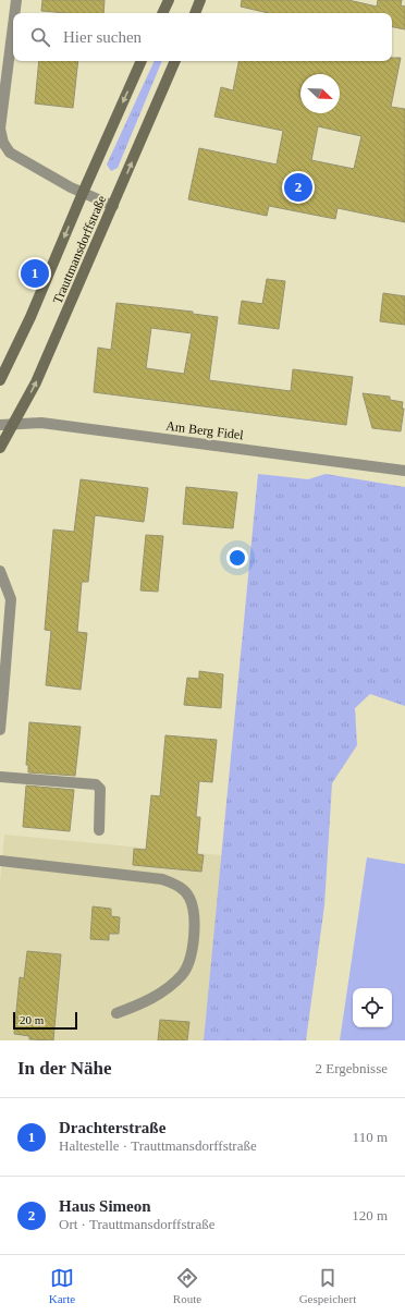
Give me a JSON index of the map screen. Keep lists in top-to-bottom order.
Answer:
{
  "streets": {
    "street": ["Trauttmansdorffstraße", "Am Berg Fidel"]
  },
  "crossings": [
    ["Trauttmansdorffstraße", "Am Berg Fidel"]
  ],
  "scale_bar": "20 m",
  "north": "bottom right",
  "page": {
    "search": "Hier suchen",
    "pins": ["2", "1"],
    "scale": "20 m",
    "heading": ["In der Nähe", "2 Ergebnisse"],
    "list": [
      {
        "mark": "1",
        "name": "Drachterstraße",
        "note": "Haltestelle · Trauttmansdorffstraße",
        "value": "110 m"
      },
      {
        "mark": "2",
        "name": "Haus Simeon",
        "note": "Ort · Trauttmansdorffstraße",
        "value": "120 m"
      }
    ],
    "nav": ["Karte", "Route", "Gespeichert"]
  }
}
